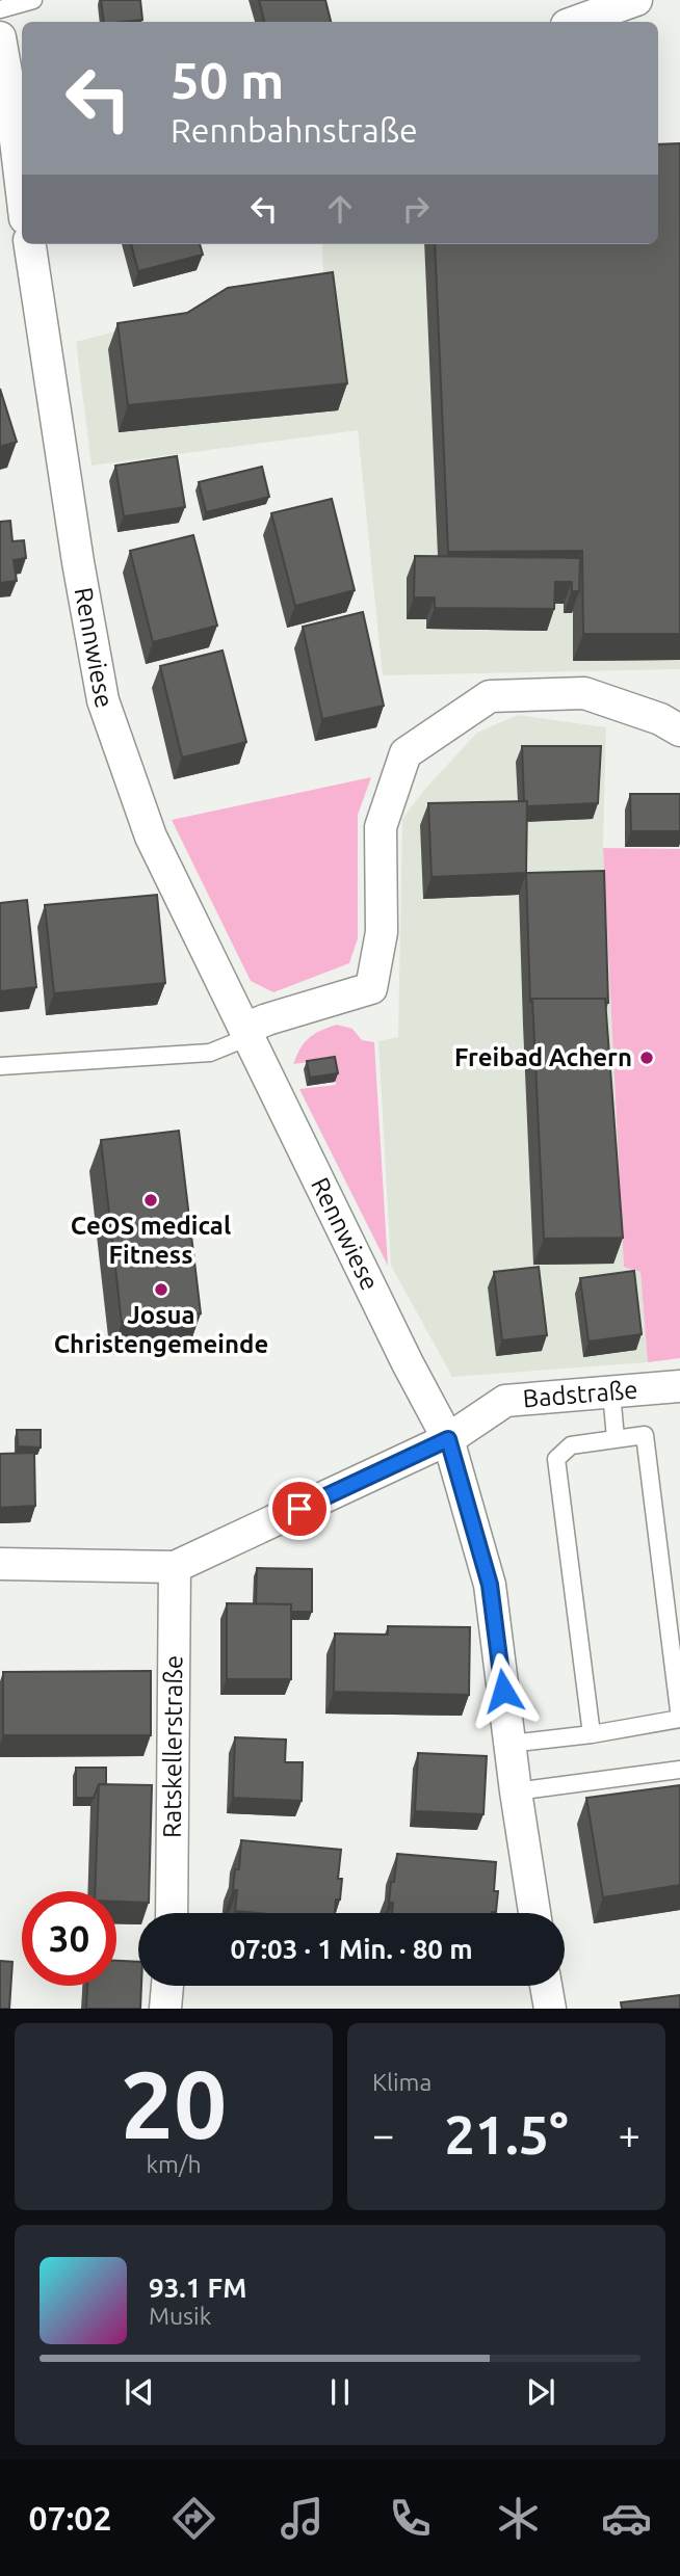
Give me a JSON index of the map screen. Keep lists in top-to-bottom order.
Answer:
{
  "streets": {
    "street": ["Rennwiese", "Badstraße", "Ratskellerstraße"]
  },
  "crossings": [
    ["Rennwiese", "Badstraße"],
    ["Badstraße", "Ratskellerstraße"]
  ],
  "places": ["Freibad Achern", "CeOS medical Fitness", "Josua Christengemeinde"],
  "page": {
    "turn": ["50 m", "Rennbahnstraße"],
    "limit": "30",
    "trip": "07:03 · 1 Min. · 80 m",
    "tile": [
      ["20", "km/h"],
      "Klima"
    ],
    "heat": ["−", "21.5°", "+"],
    "song": ["93.1 FM", "Musik"],
    "tabs": "07:02"
  }
}
